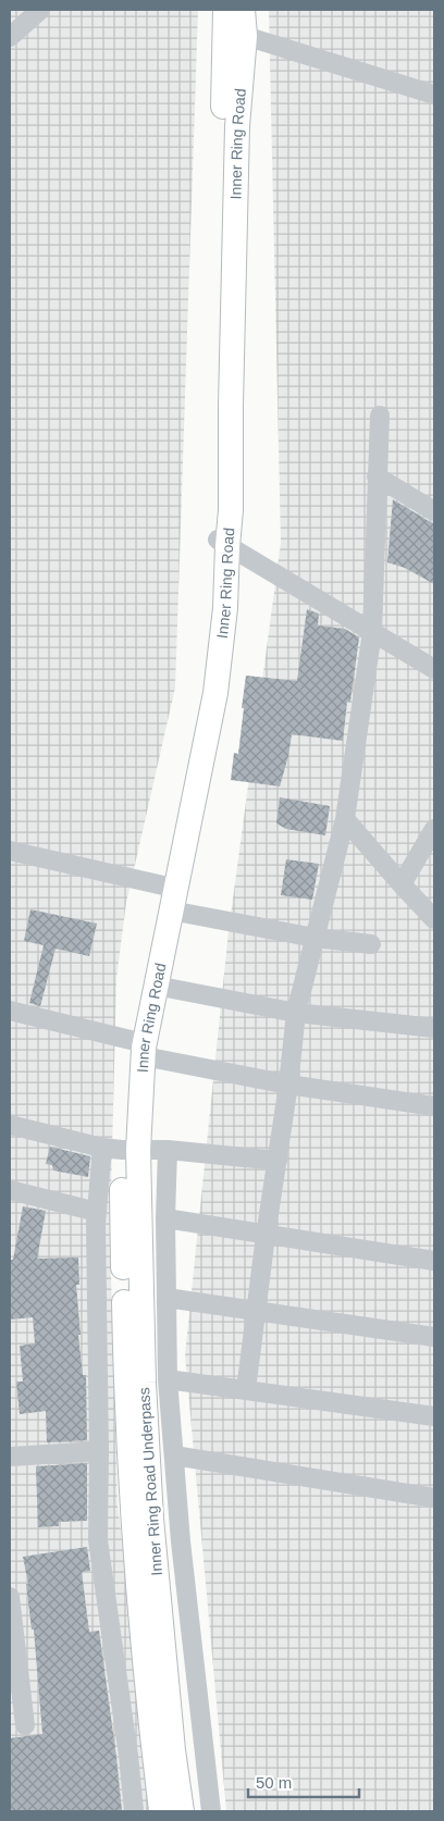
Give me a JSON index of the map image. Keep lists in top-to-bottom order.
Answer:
{
  "streets": {
    "main road": ["Inner Ring Road", "Inner Ring Road Underpass"]
  },
  "crossings": [
    ["Inner Ring Road", "Inner Ring Road Underpass"]
  ],
  "scale_bar": "50 m"
}
